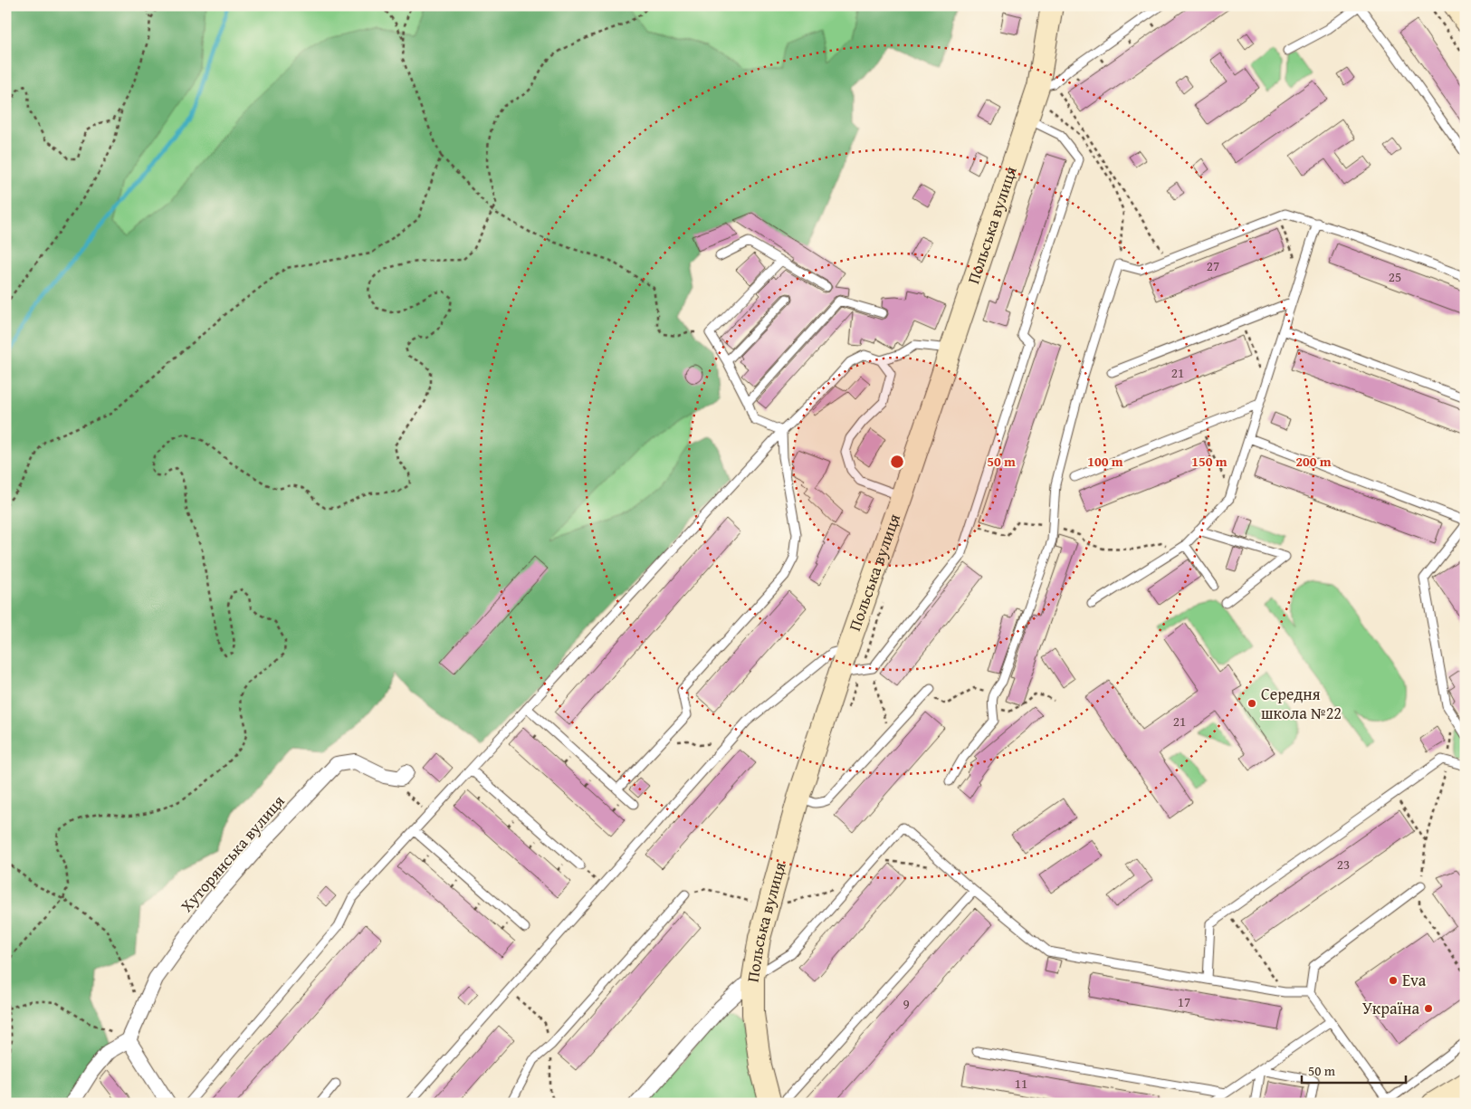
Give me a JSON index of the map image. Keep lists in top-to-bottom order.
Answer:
{
  "streets": {
    "street": ["Польська вулиця", "Хуторянська вулиця"]
  },
  "places": ["Середня школа №22", "Eva", "Україна"],
  "house_numbers": [
    "27",
    "25",
    "21",
    "21",
    "23",
    "17",
    "9",
    "11"
  ],
  "scale_bar": "50 m",
  "rings": [
    "50 m",
    "100 m",
    "150 m",
    "200 m"
  ]
}
